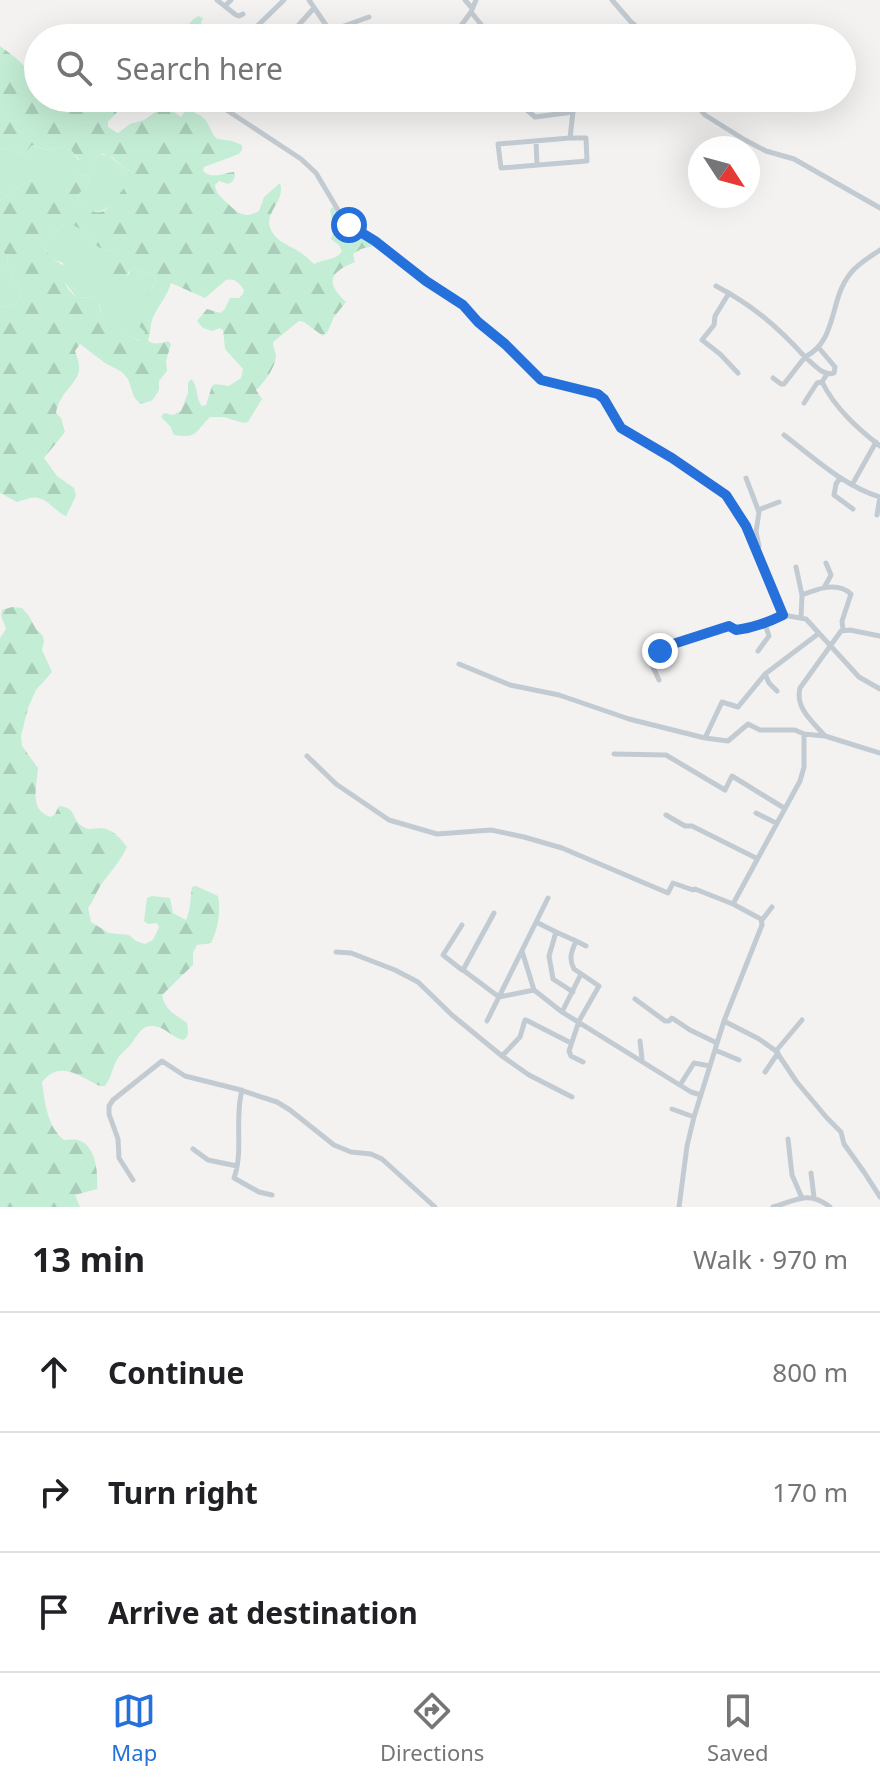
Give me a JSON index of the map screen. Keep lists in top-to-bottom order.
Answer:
{
  "north": "bottom right",
  "page": {
    "search": "Search here",
    "heading": ["13 min", "Walk · 970 m"],
    "list": [
      ["Continue", "800 m"],
      ["Turn right", "170 m"],
      "Arrive at destination"
    ],
    "nav": ["Map", "Directions", "Saved"]
  }
}
